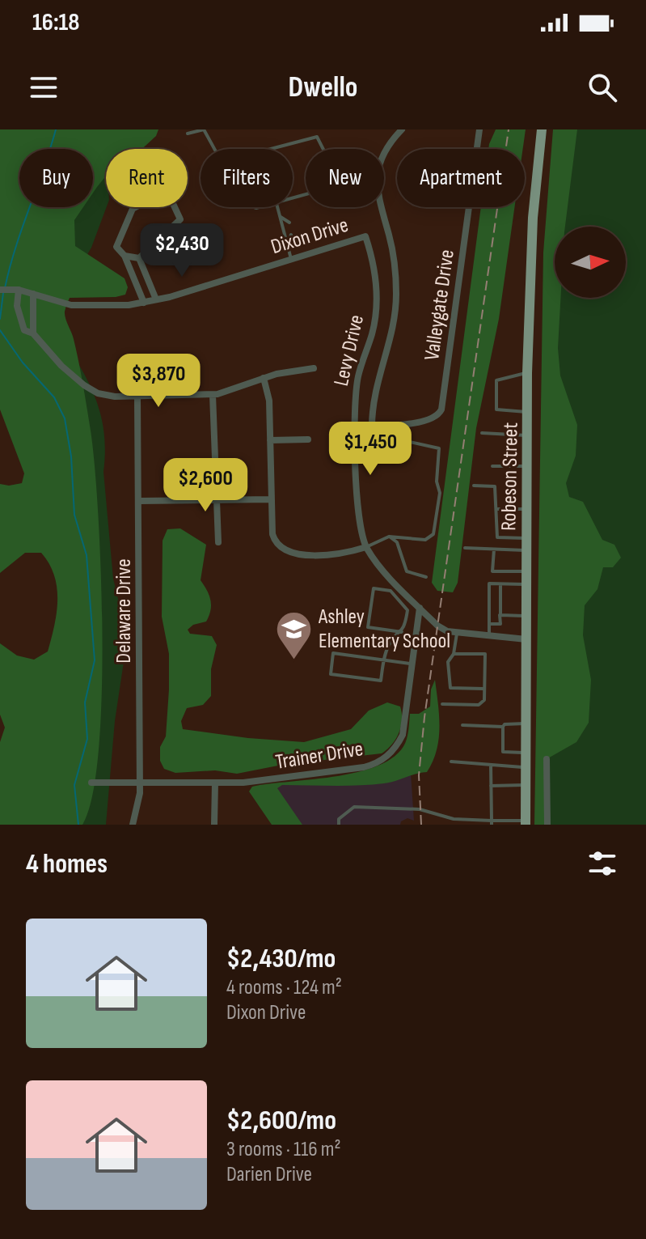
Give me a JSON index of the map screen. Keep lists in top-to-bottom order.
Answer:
{
  "streets": {
    "main road": ["Robeson Street"],
    "street": [
      "Dixon Drive",
      "Valleygate Drive",
      "Levy Drive",
      "Delaware Drive",
      "Trainer Drive"
    ]
  },
  "crossings": [
    ["Dixon Drive", "Levy Drive"],
    ["Valleygate Drive", "Levy Drive"],
    ["Delaware Drive", "Trainer Drive"]
  ],
  "places": {
    "school or university": ["Ashley Elementary School"]
  },
  "north": "right",
  "page": {
    "status": "16:18",
    "header": "Dwello",
    "chip": [
      "Buy",
      "Rent",
      "Filters",
      "New",
      "Apartment"
    ],
    "price": [
      "$2,430",
      "$3,870",
      "$1,450",
      "$2,600"
    ],
    "heading": "4 homes",
    "list": [
      {
        "name": "$2,430/mo",
        "note": "4 rooms · 124 m² · Dixon Drive"
      },
      {
        "name": "$2,600/mo",
        "note": "3 rooms · 116 m² · Darien Drive"
      }
    ]
  }
}
